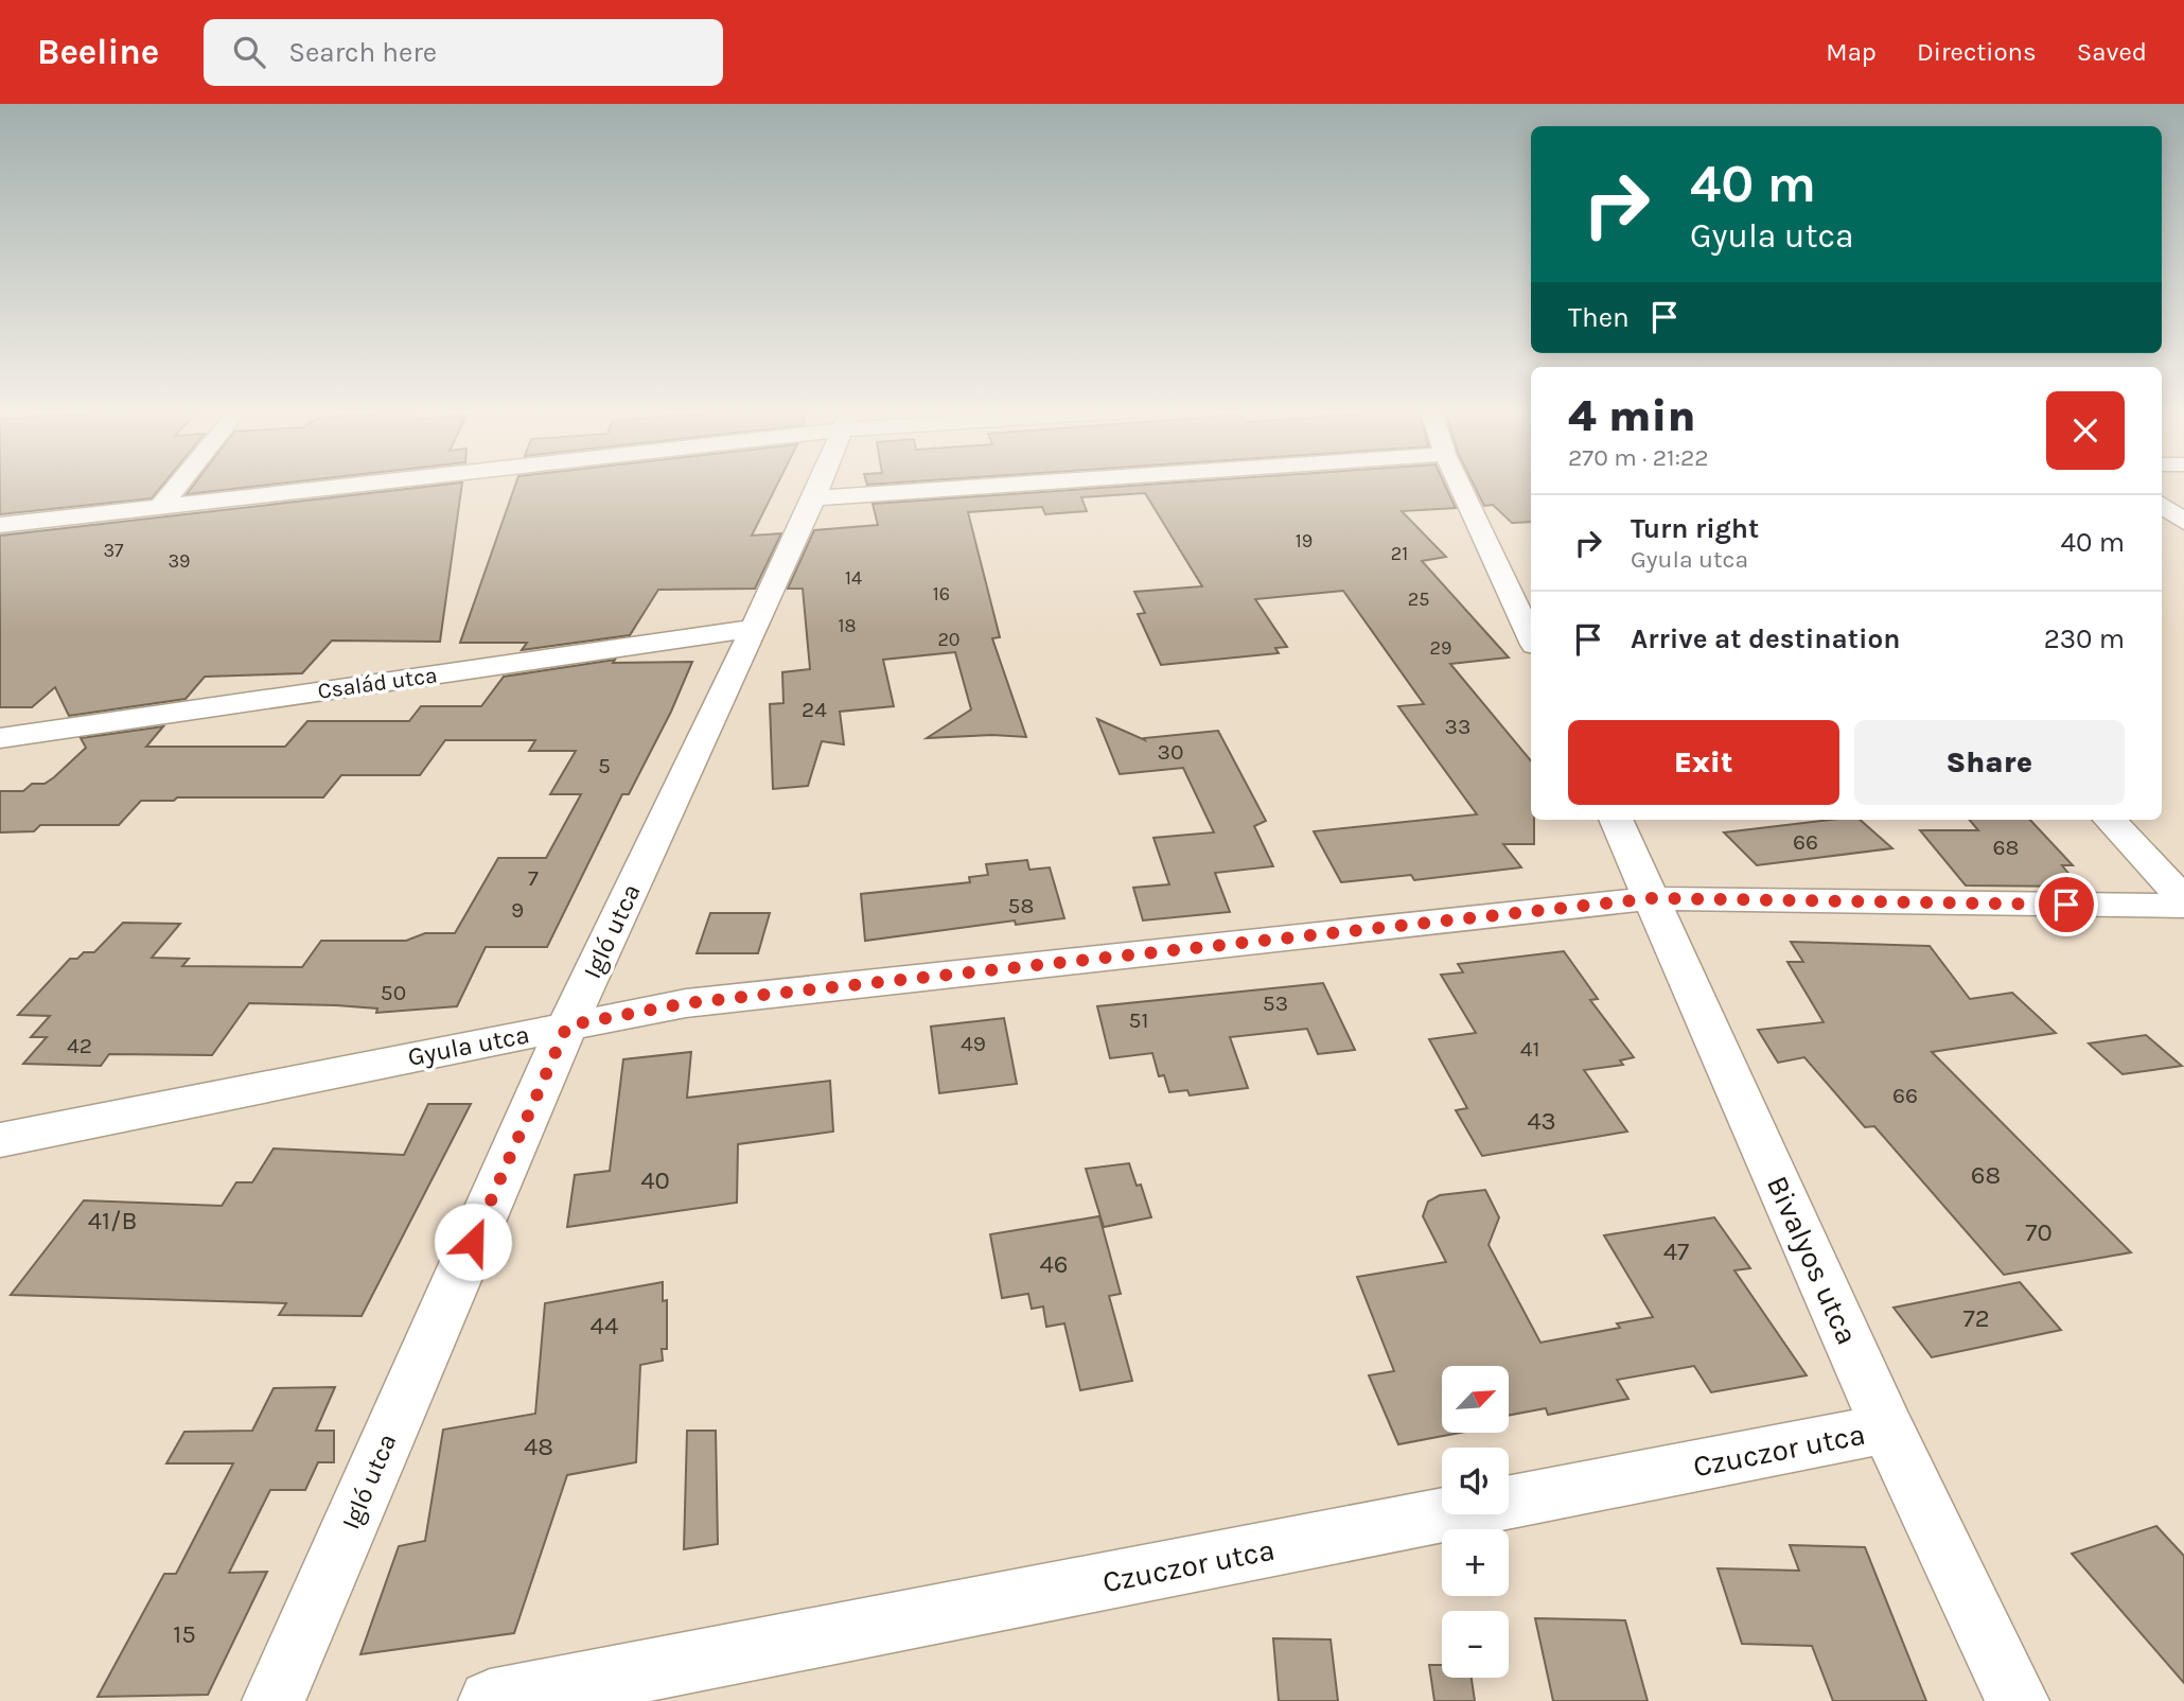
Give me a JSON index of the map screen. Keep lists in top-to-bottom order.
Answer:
{
  "streets": {
    "street": [
      "Család utca",
      "Igló utca",
      "Gyula utca",
      "Bivalyos utca",
      "Czuczor utca"
    ]
  },
  "crossings": [
    ["Család utca", "Igló utca"],
    ["Igló utca", "Gyula utca"],
    ["Gyula utca", "Bivalyos utca"],
    ["Bivalyos utca", "Czuczor utca"]
  ],
  "house_numbers": [
    "19",
    "37",
    "21",
    "39",
    "14",
    "16",
    "25",
    "18",
    "20",
    "29",
    "24",
    "33",
    "30",
    "5",
    "66",
    "68",
    "7",
    "58",
    "9",
    "50",
    "53",
    "51",
    "49",
    "42",
    "41",
    "66",
    "43",
    "68",
    "40",
    "41/B",
    "70",
    "47",
    "46",
    "72",
    "44",
    "48",
    "15"
  ],
  "north": "top right",
  "page": {
    "header": "Beeline",
    "search": "Search here",
    "nav": ["Map", "Directions", "Saved"],
    "turn": ["40 m", "Gyula utca"],
    "then": "Then",
    "heading": ["4 min", "270 m · 21:22"],
    "list": [
      {
        "name": "Turn right",
        "note": "Gyula utca",
        "value": "40 m"
      },
      {
        "name": "Arrive at destination",
        "value": "230 m"
      }
    ],
    "buttons": ["Exit", "Share"],
    "map_buttons": ["+", "−"]
  }
}
